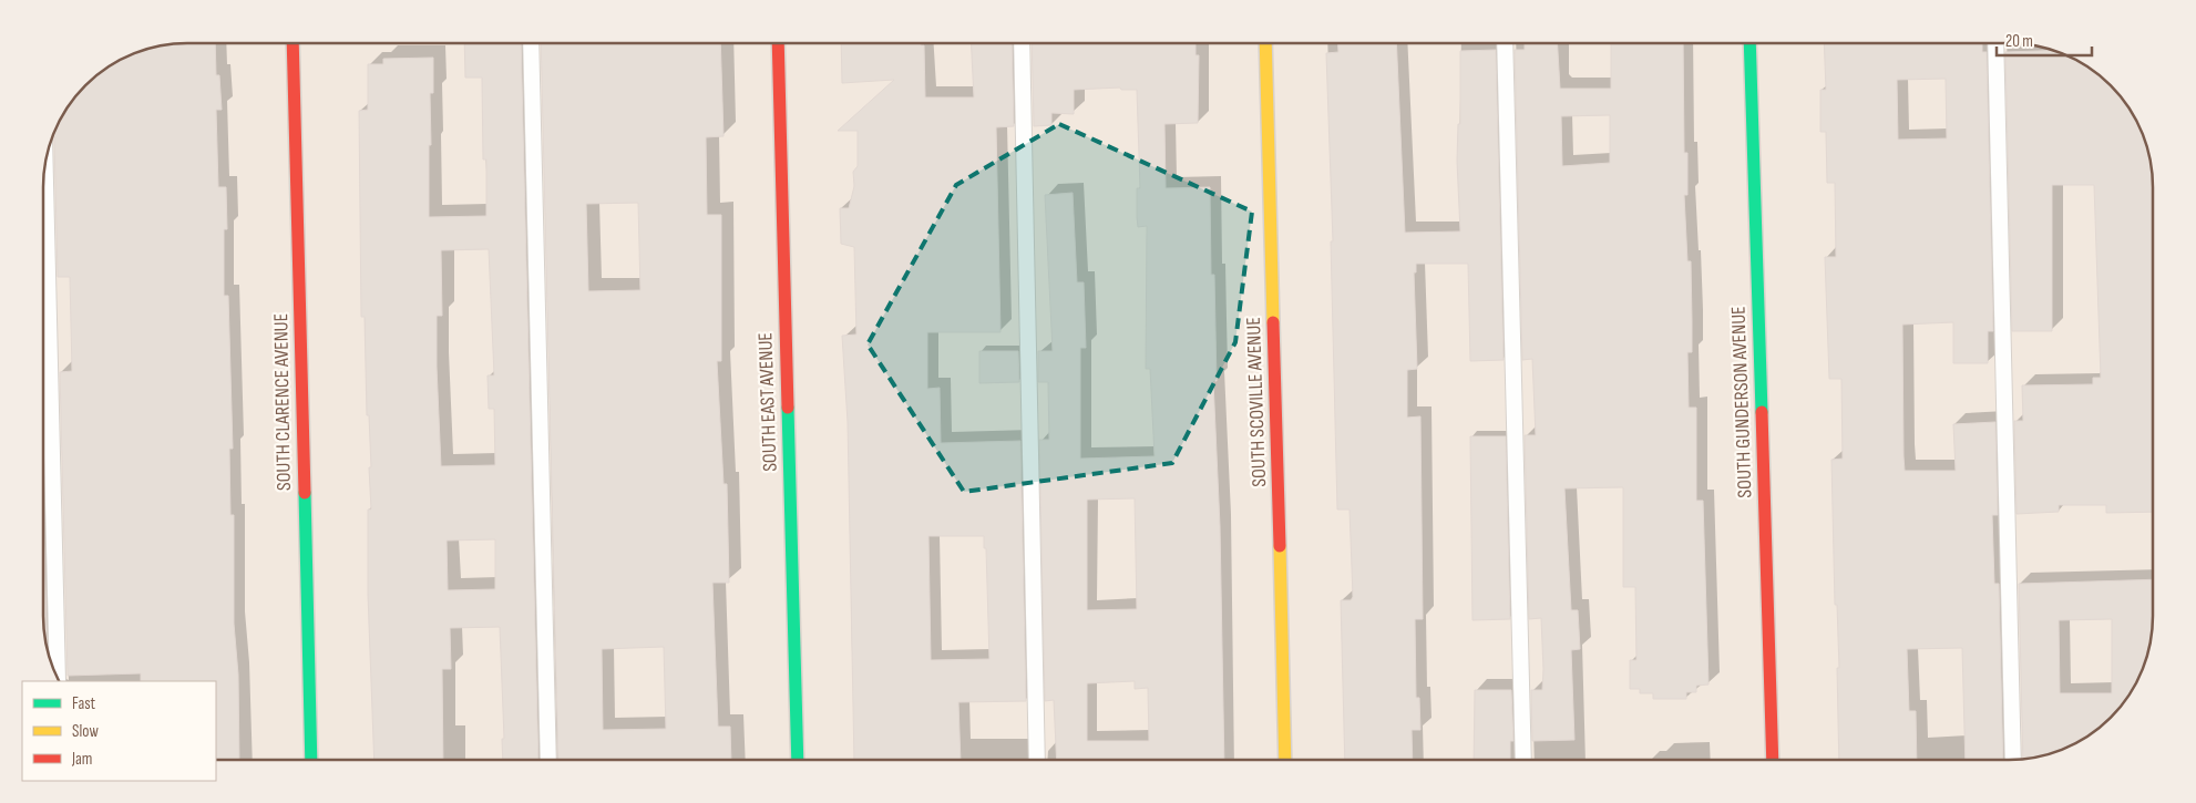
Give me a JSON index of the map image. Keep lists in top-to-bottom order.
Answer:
{
  "streets": {
    "street": [
      "SOUTH CLARENCE AVENUE",
      "SOUTH EAST AVENUE",
      "SOUTH SCOVILLE AVENUE",
      "SOUTH GUNDERSON AVENUE"
    ]
  },
  "legend": ["Fast", "Slow", "Jam"],
  "scale_bar": "20 m"
}
